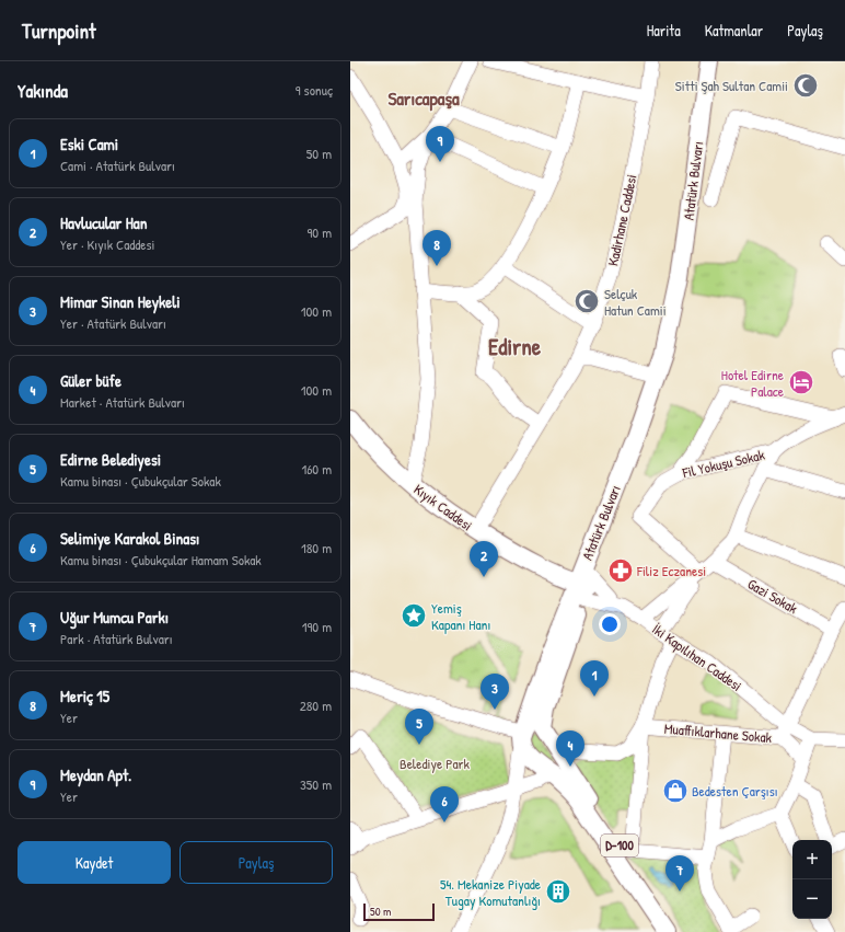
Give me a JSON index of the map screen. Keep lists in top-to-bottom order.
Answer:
{
  "streets": {
    "main road": ["Atatürk Bulvarı", "Kıyık Caddesi", "D-100"],
    "street": [
      "Kadirhane Caddesi",
      "Fil Yokuşu Sokak",
      "Gazi Sokak",
      "İki Kapılıhan Caddesi",
      "Muaffıklarhane Sokak"
    ]
  },
  "crossings": [
    ["Atatürk Bulvarı", "Kıyık Caddesi"],
    ["Atatürk Bulvarı", "İki Kapılıhan Caddesi"],
    ["Atatürk Bulvarı", "Muaffıklarhane Sokak"],
    ["Atatürk Bulvarı", "D-100"],
    ["Kadirhane Caddesi", "Kıyık Caddesi"],
    ["Kıyık Caddesi", "İki Kapılıhan Caddesi"],
    ["İki Kapılıhan Caddesi", "Muaffıklarhane Sokak"]
  ],
  "districts": ["Sarıcapaşa", "Edirne"],
  "parks": ["Belediye Park"],
  "places": {
    "mosque": ["Sitti Şah Sultan Camii", "Selçuk Hatun Camii"],
    "hotel": ["Hotel Edirne Palace"],
    "pharmacy": ["Filiz Eczanesi"],
    "place": ["Yemiş Kapanı Hanı"],
    "shop": ["Bedesten Çarşısı"],
    "building": ["54. Mekanize Piyade Tugay Komutanlığı"]
  },
  "scale_bar": "50 m",
  "page": {
    "header": "Turnpoint",
    "nav": ["Harita", "Katmanlar", "Paylaş"],
    "heading": ["Yakında", "9 sonuç"],
    "list": [
      {
        "mark": "1",
        "name": "Eski Cami",
        "note": "Cami · Atatürk Bulvarı",
        "value": "50 m"
      },
      {
        "mark": "2",
        "name": "Havlucular Han",
        "note": "Yer · Kıyık Caddesi",
        "value": "90 m"
      },
      {
        "mark": "3",
        "name": "Mimar Sinan Heykeli",
        "note": "Yer · Atatürk Bulvarı",
        "value": "100 m"
      },
      {
        "mark": "4",
        "name": "Güler büfe",
        "note": "Market · Atatürk Bulvarı",
        "value": "100 m"
      },
      {
        "mark": "5",
        "name": "Edirne Belediyesi",
        "note": "Kamu binası · Çubukçular Sokak",
        "value": "160 m"
      },
      {
        "mark": "6",
        "name": "Selimiye Karakol Binası",
        "note": "Kamu binası · Çubukçular Hamam Sokak",
        "value": "180 m"
      },
      {
        "mark": "7",
        "name": "Uğur Mumcu Parkı",
        "note": "Park · Atatürk Bulvarı",
        "value": "190 m"
      },
      {
        "mark": "8",
        "name": "Meriç 15",
        "note": "Yer",
        "value": "280 m"
      },
      {
        "mark": "9",
        "name": "Meydan Apt.",
        "note": "Yer",
        "value": "350 m"
      }
    ],
    "pins": [
      "9",
      "8",
      "2",
      "1",
      "3",
      "5",
      "4",
      "6",
      "7"
    ],
    "buttons": ["Kaydet", "Paylaş"],
    "map_buttons": ["+", "−"],
    "scale": "50 m"
  }
}
